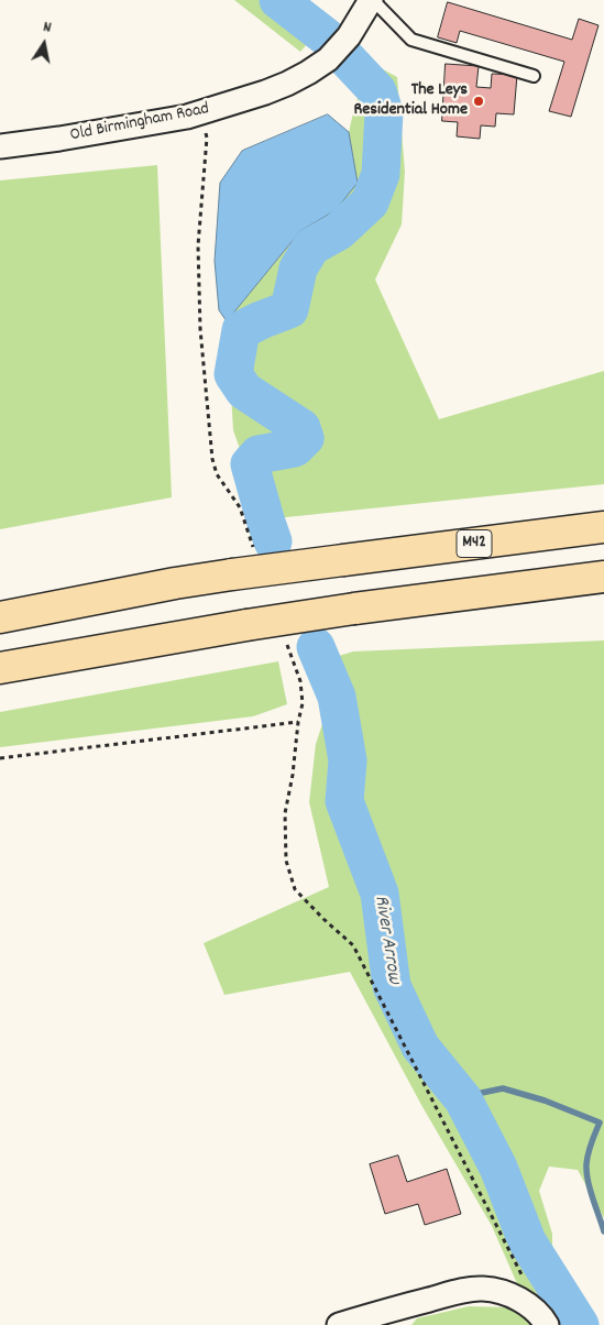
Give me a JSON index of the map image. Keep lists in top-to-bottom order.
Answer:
{
  "streets": {
    "highway": ["M42"],
    "street": ["Old Birmingham Road"]
  },
  "water": ["River Arrow"],
  "places": ["The Leys Residential Home"],
  "north": "top"
}
